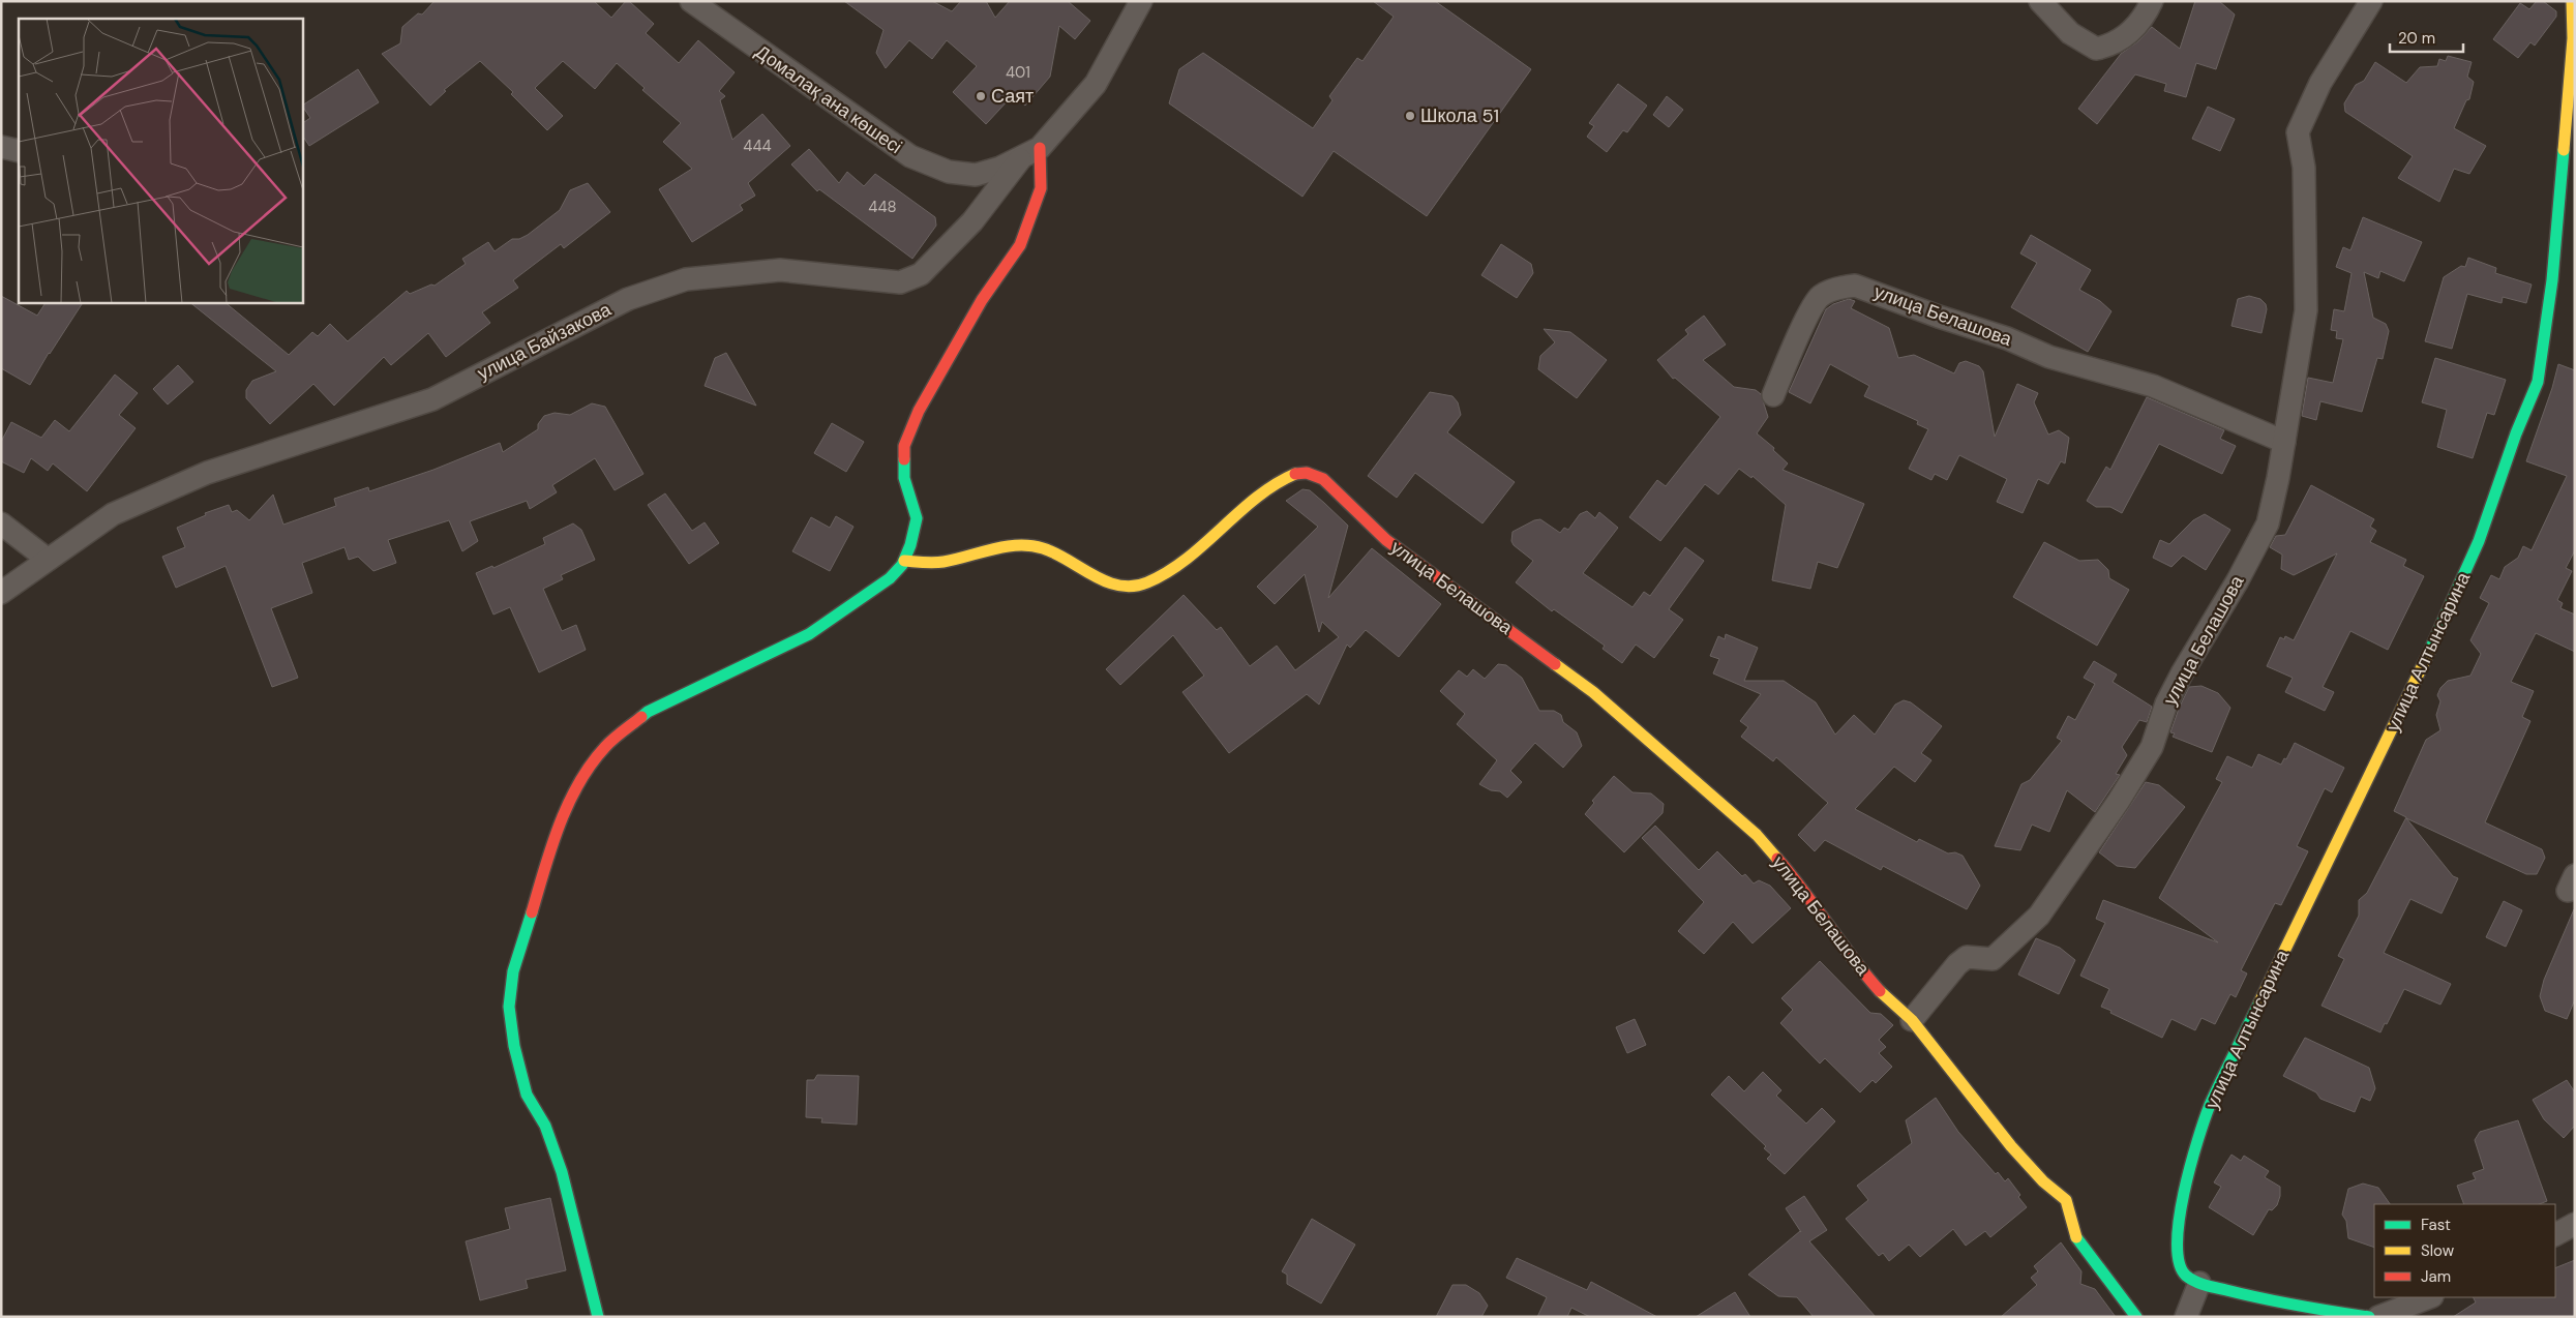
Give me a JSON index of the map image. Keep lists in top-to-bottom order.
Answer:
{
  "streets": {
    "street": [
      "Домалақ ана көшесі",
      "улица Белашова",
      "улица Байзакова",
      "улица Алтынсарина"
    ]
  },
  "crossings": [
    ["Домалақ ана көшесі", "улица Байзакова"]
  ],
  "places": ["Саят", "Школа 51"],
  "house_numbers": ["401", "444", "448"],
  "legend": ["Fast", "Slow", "Jam"],
  "scale_bar": "20 m"
}
